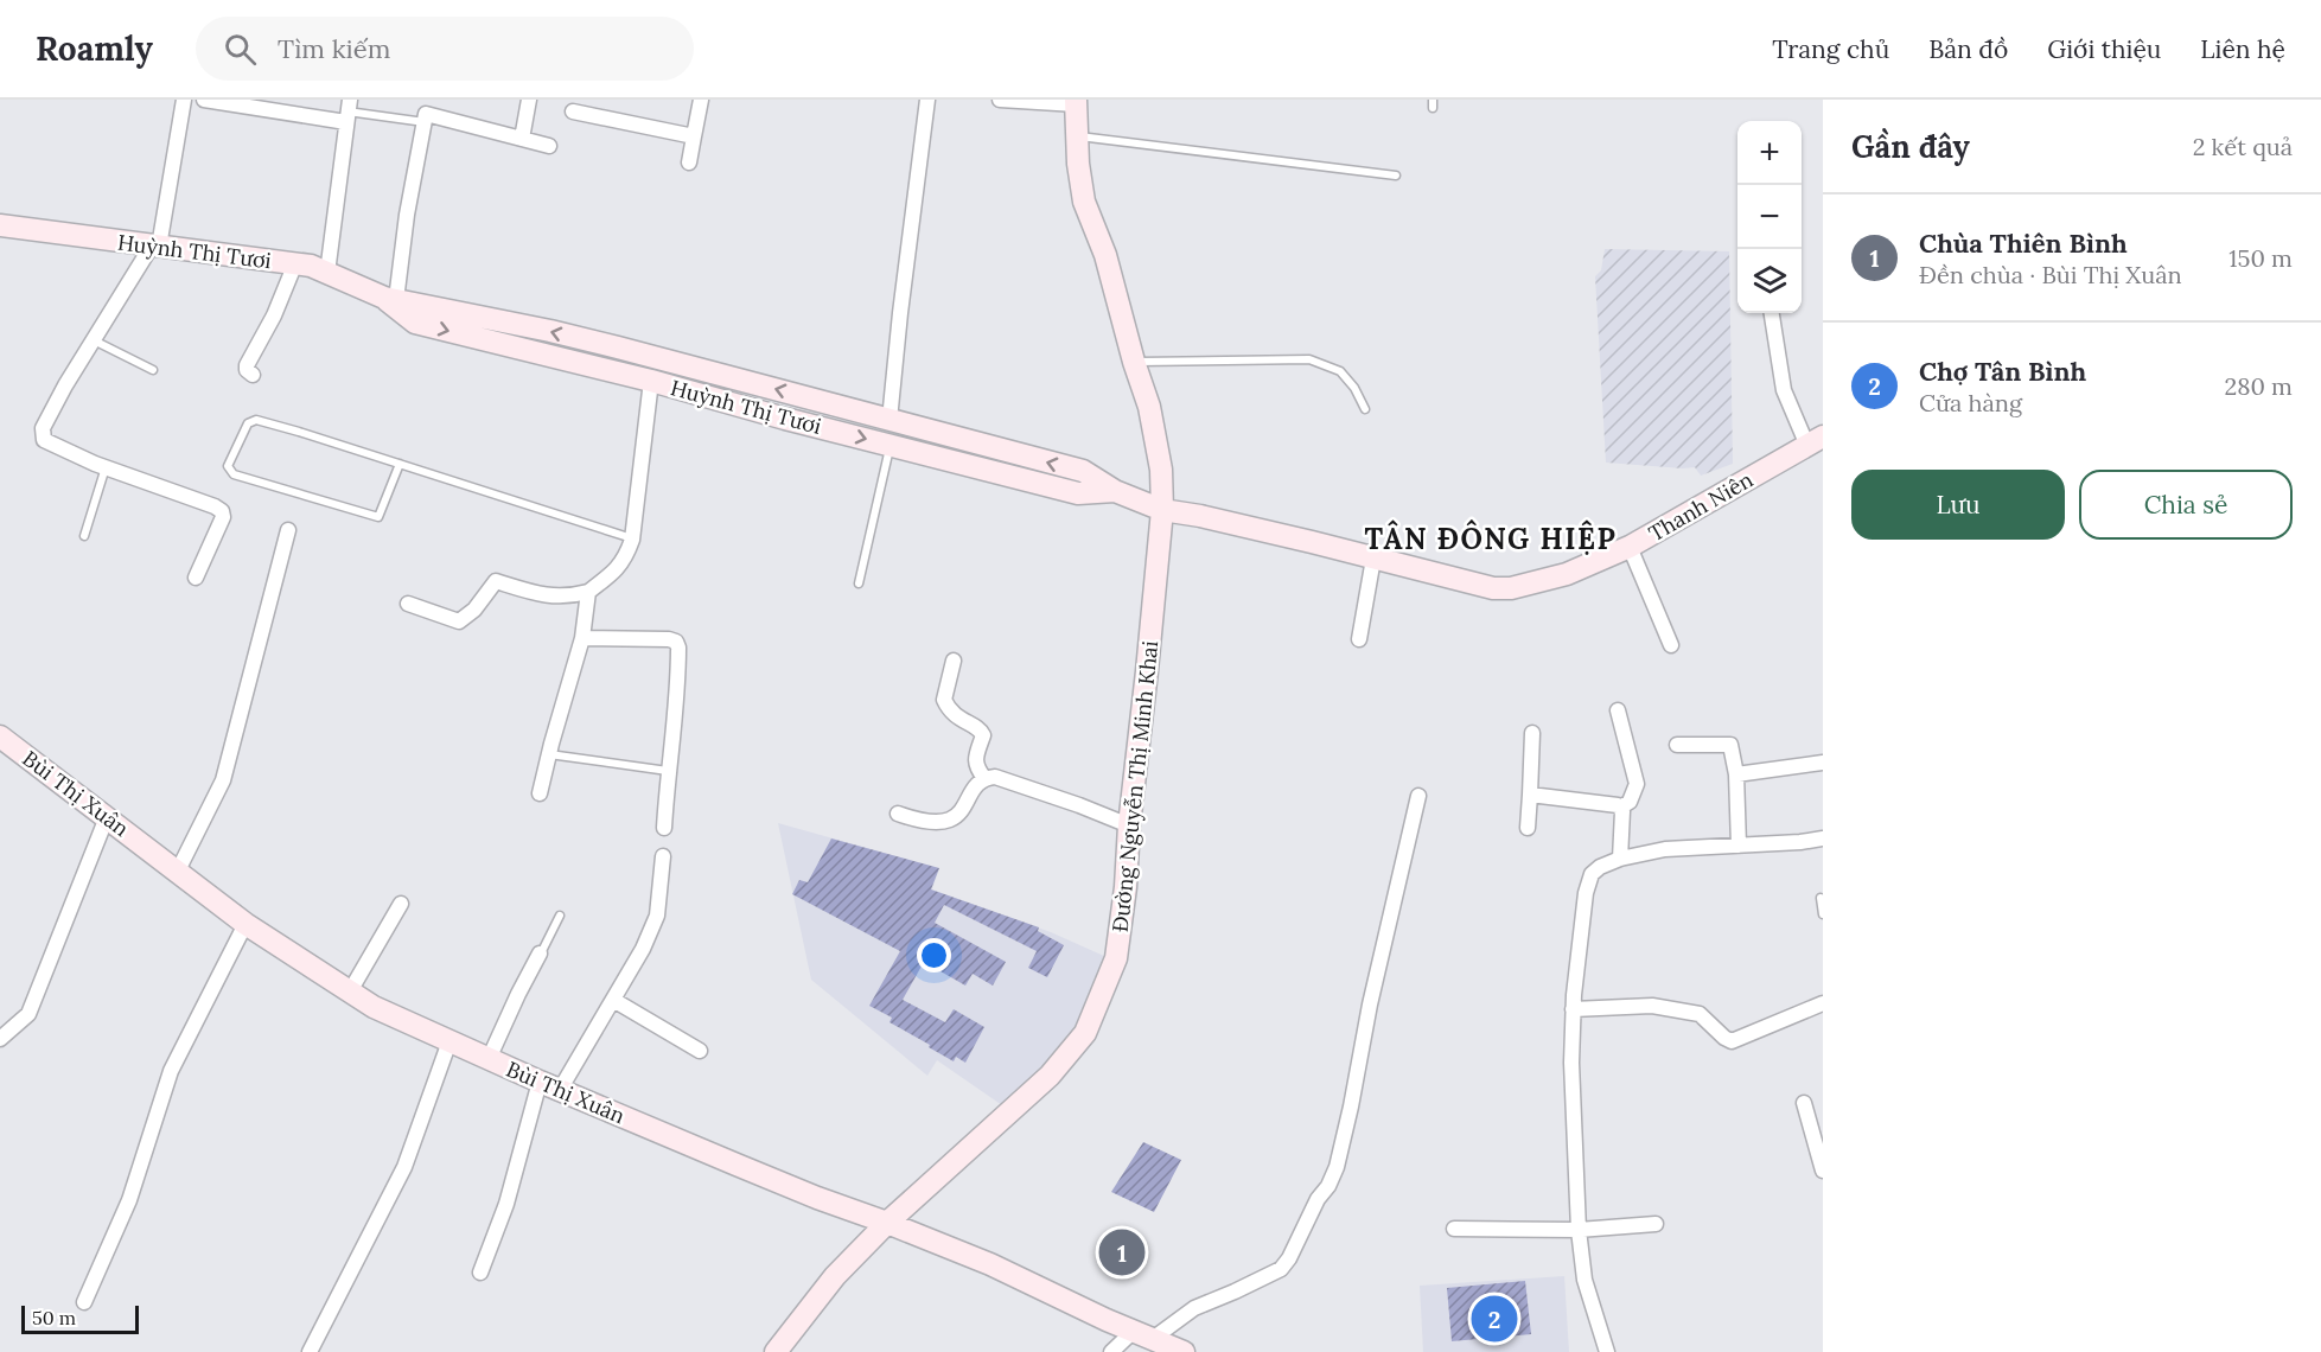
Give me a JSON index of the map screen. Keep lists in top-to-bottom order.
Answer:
{
  "streets": {
    "main road": [
      "Huỳnh Thị Tươi",
      "Thanh Niên",
      "Đường Nguyễn Thị Minh Khai",
      "Bùi Thị Xuân"
    ]
  },
  "crossings": [
    ["Huỳnh Thị Tươi", "Thanh Niên"],
    ["Huỳnh Thị Tươi", "Đường Nguyễn Thị Minh Khai"],
    ["Thanh Niên", "Đường Nguyễn Thị Minh Khai"],
    ["Đường Nguyễn Thị Minh Khai", "Bùi Thị Xuân"]
  ],
  "districts": ["TÂN ĐÔNG HIỆP"],
  "scale_bar": "50 m",
  "page": {
    "header": "Roamly",
    "search": "Tìm kiếm",
    "nav": [
      "Trang chủ",
      "Bản đồ",
      "Giới thiệu",
      "Liên hệ"
    ],
    "heading": ["Gần đây", "2 kết quả"],
    "map_buttons": ["+", "−"],
    "list": [
      {
        "mark": "1",
        "name": "Chùa Thiên Bình",
        "note": "Đền chùa · Bùi Thị Xuân",
        "value": "150 m"
      },
      {
        "mark": "2",
        "name": "Chợ Tân Bình",
        "note": "Cửa hàng",
        "value": "280 m"
      }
    ],
    "buttons": ["Lưu", "Chia sẻ"],
    "pins": ["1", "2"],
    "scale": "50 m"
  }
}
